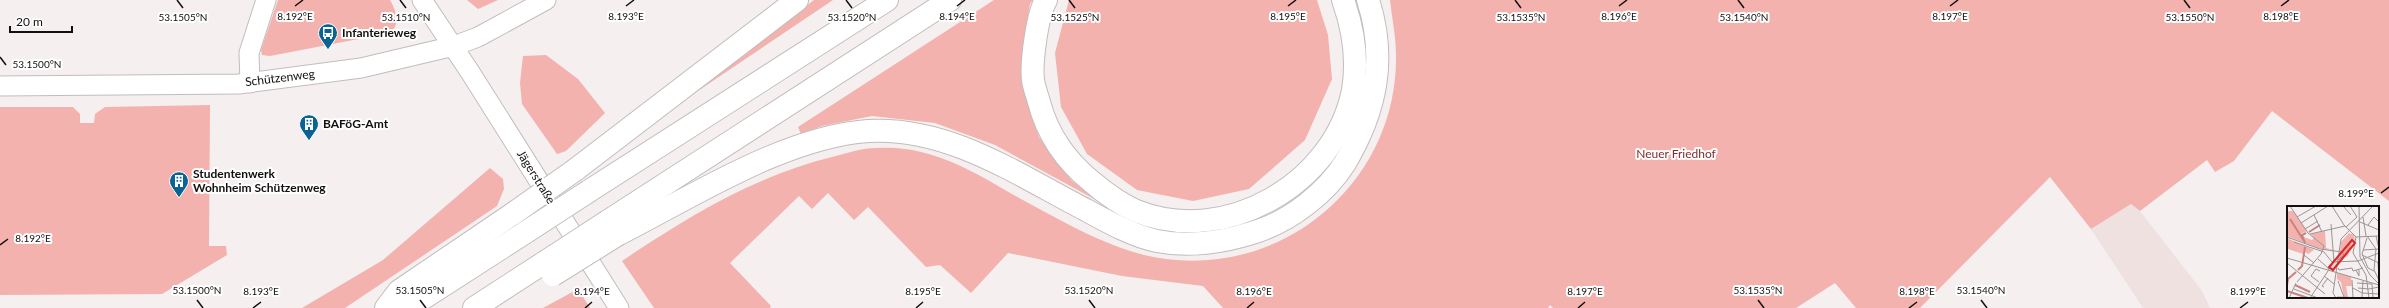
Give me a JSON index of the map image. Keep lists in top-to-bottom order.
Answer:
{
  "streets": {
    "street": ["Schützenweg", "Jägerstraße"]
  },
  "crossings": [
    ["Schützenweg", "Jägerstraße"]
  ],
  "parks": ["Neuer Friedhof"],
  "places": {
    "bus stop": ["Infanterieweg"],
    "building": ["BAFöG-Amt", "Studentenwerk Wohnheim Schützenweg"]
  },
  "scale_bar": "20 m",
  "coordinates": [
    "8.192°E",
    "8.194°E",
    "8.195°E",
    "8.196°E",
    "8.198°E",
    "8.193°E",
    "8.197°E",
    "53.1505°N",
    "53.1510°N",
    "53.1520°N",
    "53.1525°N",
    "53.1535°N",
    "53.1540°N",
    "53.1550°N",
    "53.1500°N",
    "8.199°E"
  ]
}
